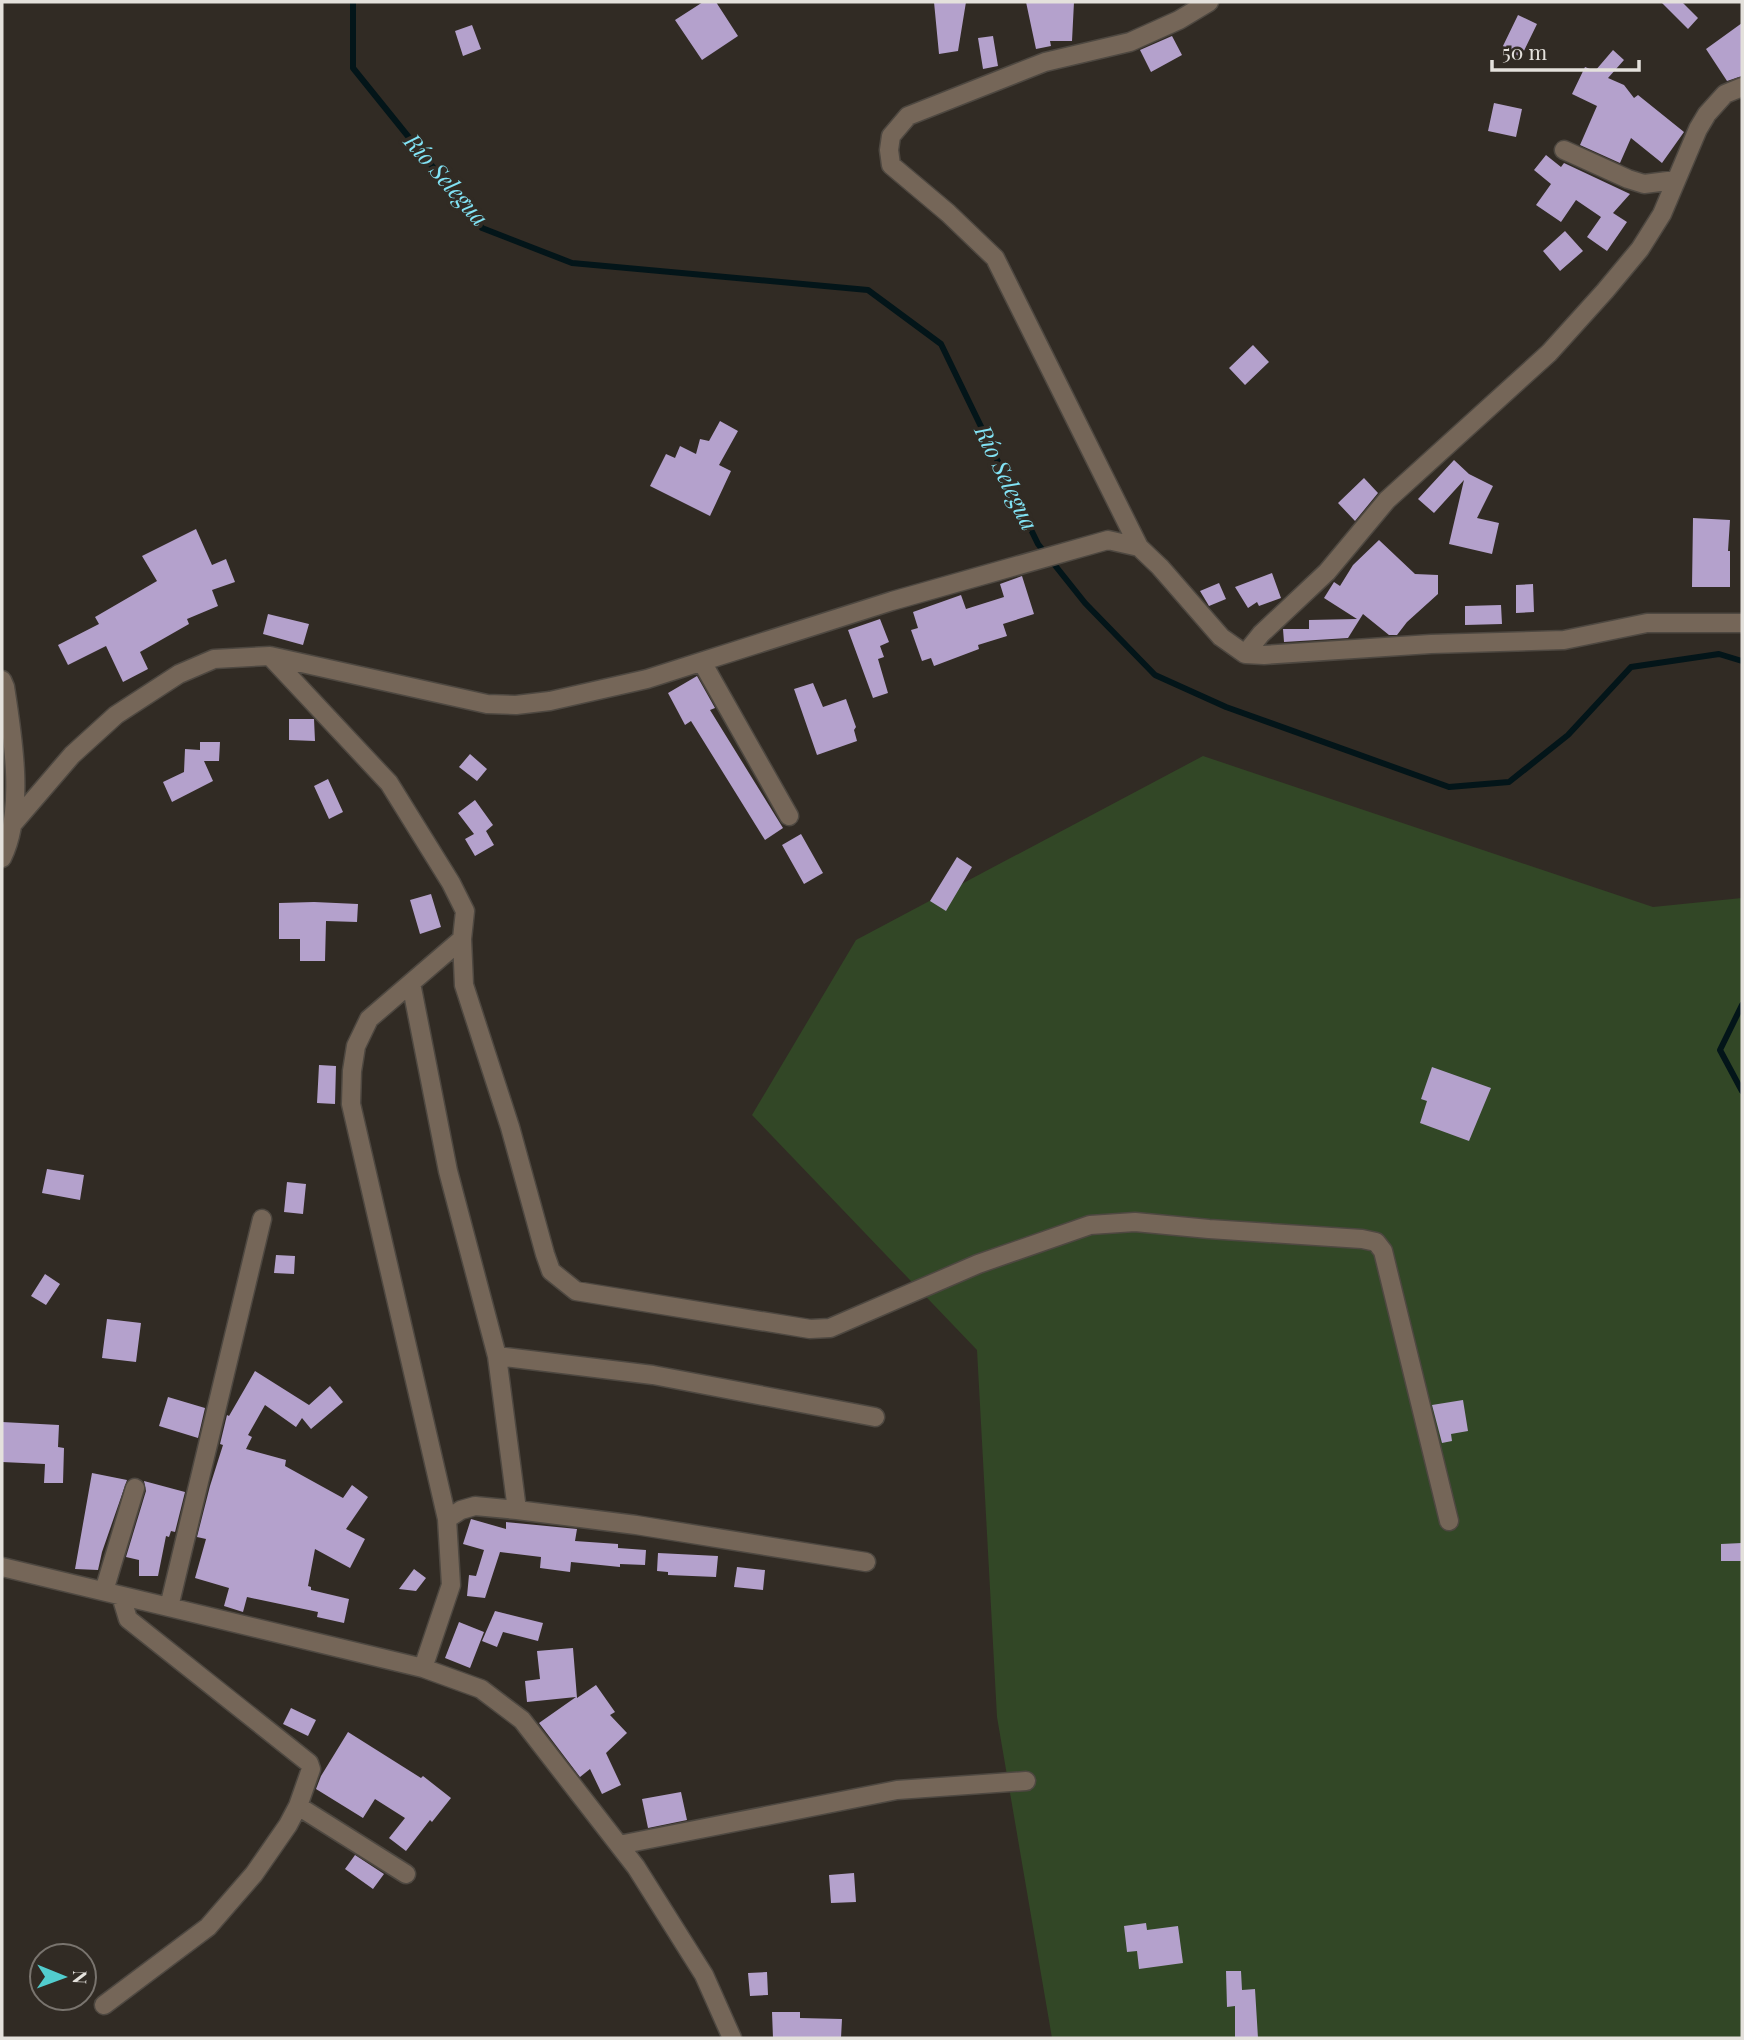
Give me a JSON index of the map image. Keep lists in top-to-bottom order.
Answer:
{
  "water": ["Río Selegua"],
  "scale_bar": "50 m",
  "north": "right"
}
